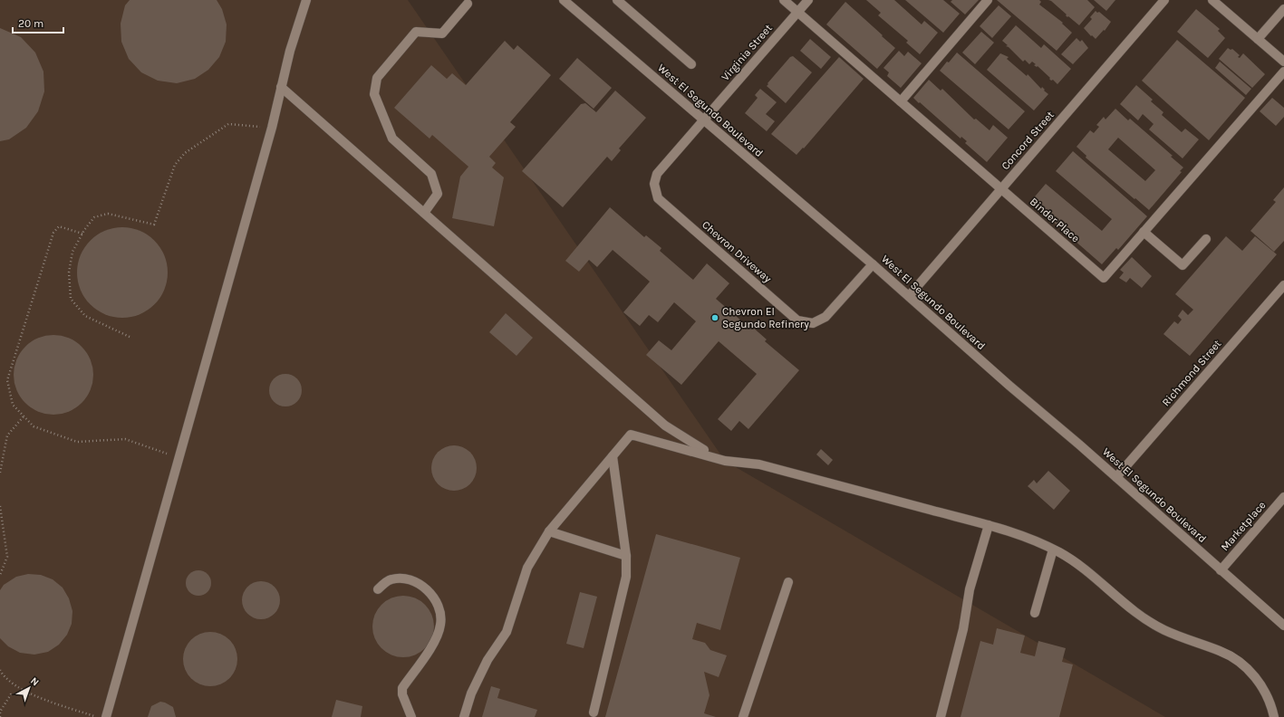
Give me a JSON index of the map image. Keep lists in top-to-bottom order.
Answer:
{
  "streets": {
    "street": [
      "Virginia Street",
      "West El Segundo Boulevard",
      "Concord Street",
      "Binder Place",
      "Chevron Driveway",
      "Richmond Street",
      "Marketplace"
    ]
  },
  "crossings": [
    ["Virginia Street", "West El Segundo Boulevard"],
    ["Virginia Street", "Binder Place"],
    ["Virginia Street", "Chevron Driveway"],
    ["West El Segundo Boulevard", "Concord Street"],
    ["West El Segundo Boulevard", "Chevron Driveway"],
    ["West El Segundo Boulevard", "Richmond Street"],
    ["West El Segundo Boulevard", "Marketplace"],
    ["Concord Street", "Binder Place"]
  ],
  "places": ["Chevron El Segundo Refinery"],
  "scale_bar": "20 m",
  "north": "top right"
}
